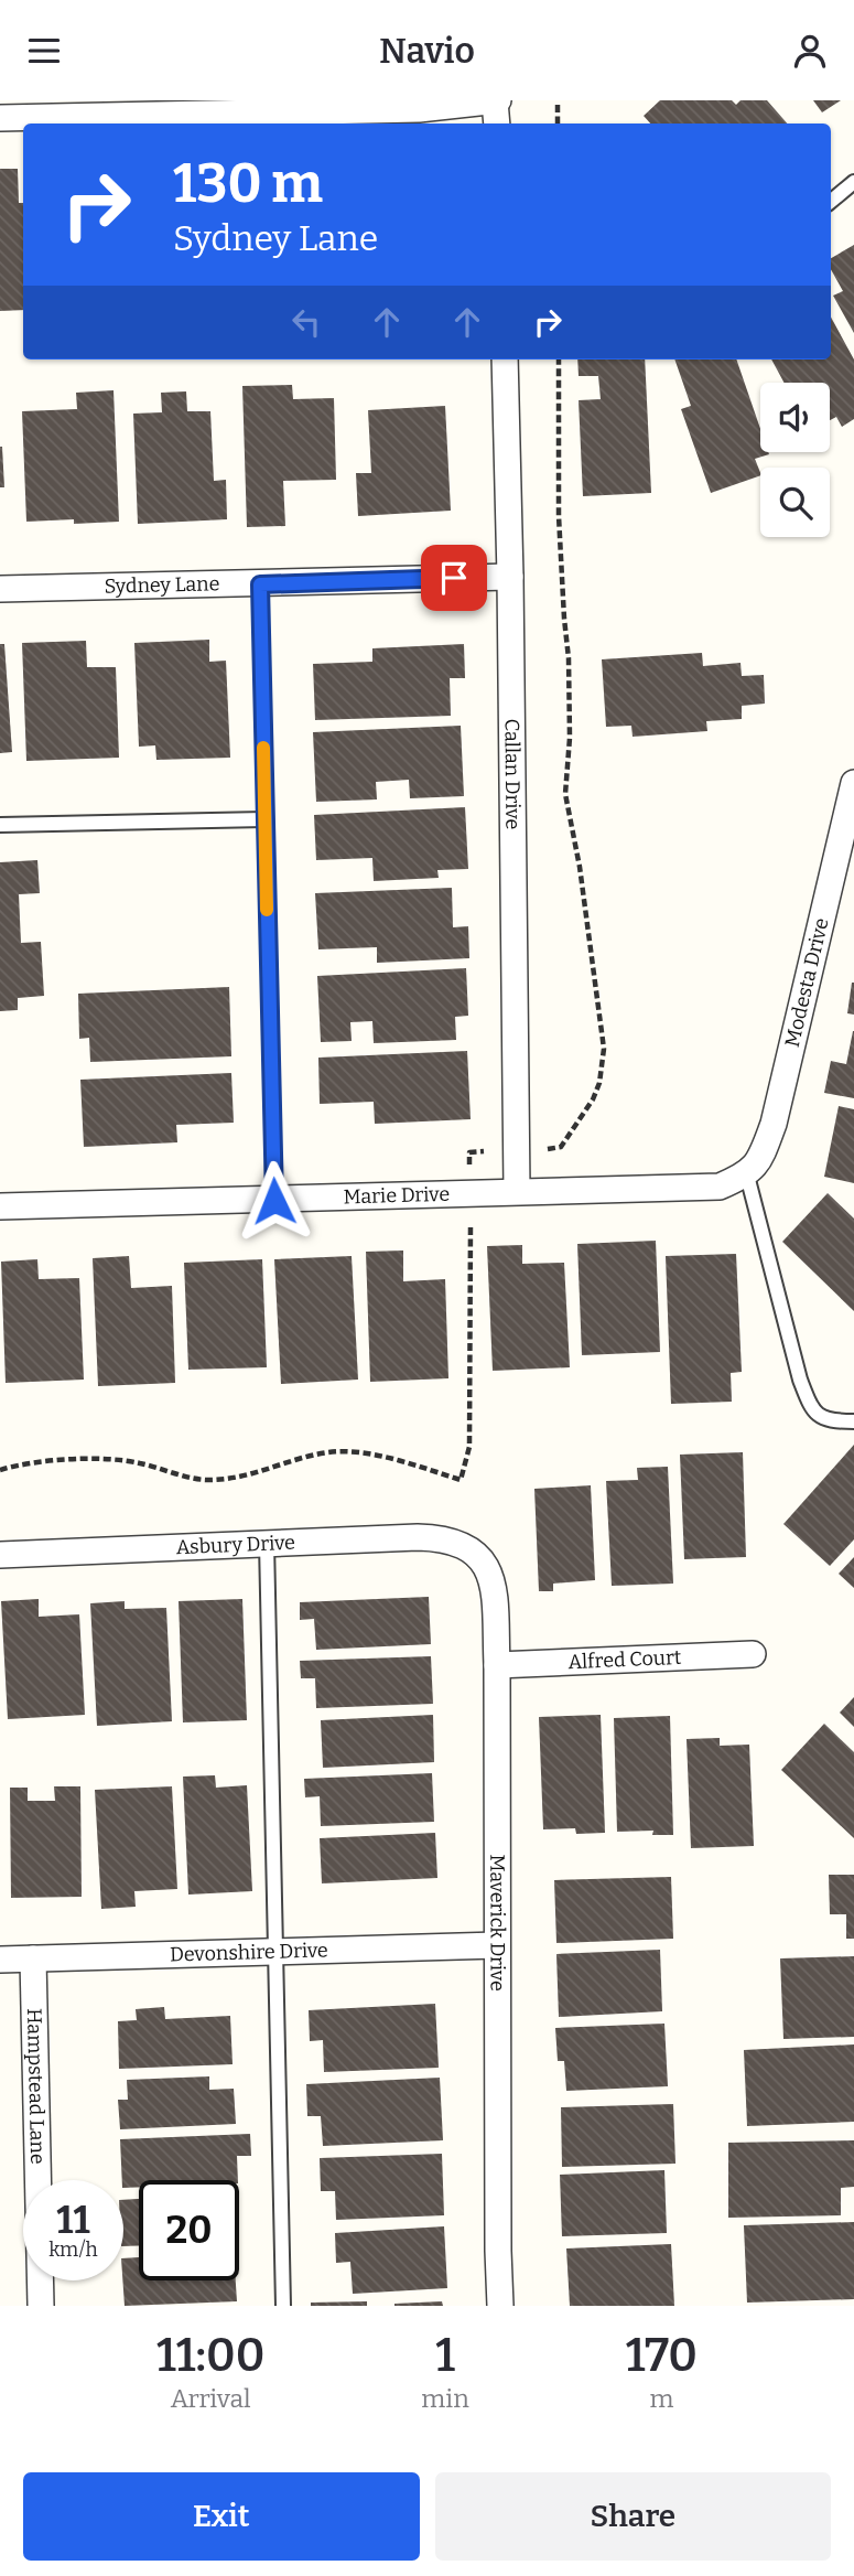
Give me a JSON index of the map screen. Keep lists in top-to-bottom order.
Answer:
{
  "streets": {
    "street": [
      "Sydney Lane",
      "Callan Drive",
      "Modesta Drive",
      "Marie Drive",
      "Asbury Drive",
      "Alfred Court",
      "Maverick Drive",
      "Devonshire Drive",
      "Hampstead Lane"
    ]
  },
  "crossings": [
    ["Sydney Lane", "Callan Drive"],
    ["Callan Drive", "Marie Drive"],
    ["Modesta Drive", "Marie Drive"],
    ["Asbury Drive", "Maverick Drive"],
    ["Alfred Court", "Maverick Drive"],
    ["Maverick Drive", "Devonshire Drive"],
    ["Devonshire Drive", "Hampstead Lane"]
  ],
  "page": {
    "header": "Navio",
    "turn": ["130 m", "Sydney Lane"],
    "speed": "11 km/h",
    "limit": "20",
    "eta": [
      "11:00",
      "Arrival",
      "1",
      "min",
      "170",
      "m"
    ],
    "buttons": ["Exit", "Share"]
  }
}
